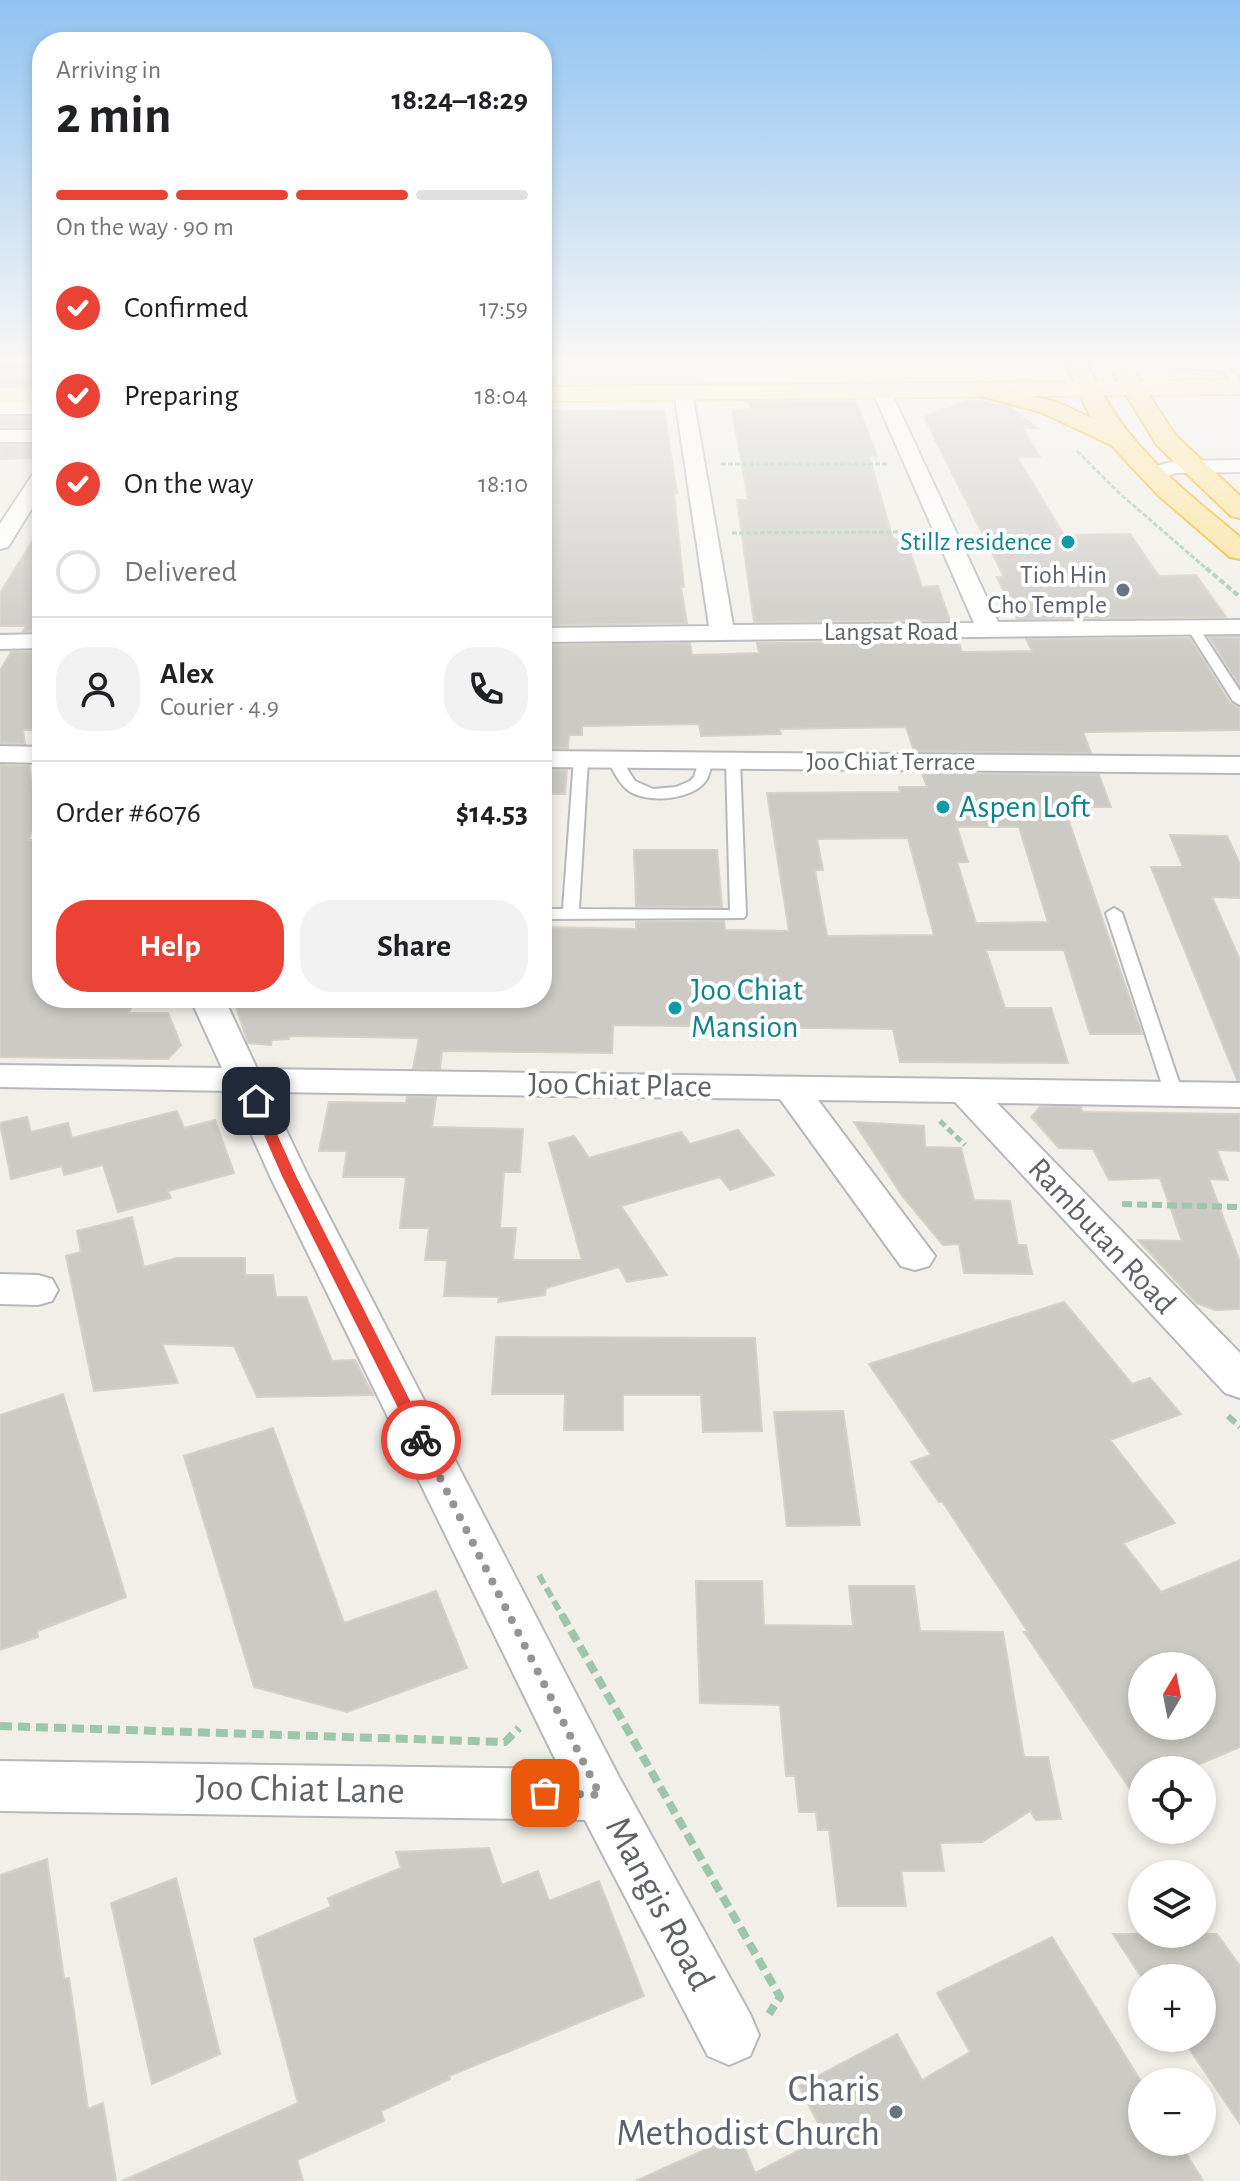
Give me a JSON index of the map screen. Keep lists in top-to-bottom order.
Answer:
{
  "streets": {
    "street": [
      "Langsat Road",
      "Joo Chiat Terrace",
      "Joo Chiat Place",
      "Rambutan Road",
      "Joo Chiat Lane",
      "Mangis Road"
    ]
  },
  "crossings": [
    ["Joo Chiat Place", "Rambutan Road"],
    ["Joo Chiat Place", "Mangis Road"],
    ["Joo Chiat Lane", "Mangis Road"]
  ],
  "places": [
    "Stillz residence",
    "Tioh Hin Cho Temple",
    "Aspen Loft",
    "Joo Chiat Mansion",
    "Charis Methodist Church"
  ],
  "north": "top",
  "page": {
    "heading": ["2 min", "Arriving in", "18:24–18:29"],
    "panel": [
      "Alex",
      "Courier · 4.9",
      "Order #6076",
      "$14.53"
    ],
    "bar": "On the way · 90 m",
    "list": [
      ["Confirmed", "17:59"],
      ["Preparing", "18:04"],
      ["On the way", "18:10"],
      "Delivered"
    ],
    "buttons": ["Help", "Share"],
    "map_buttons": ["+", "−"]
  }
}
